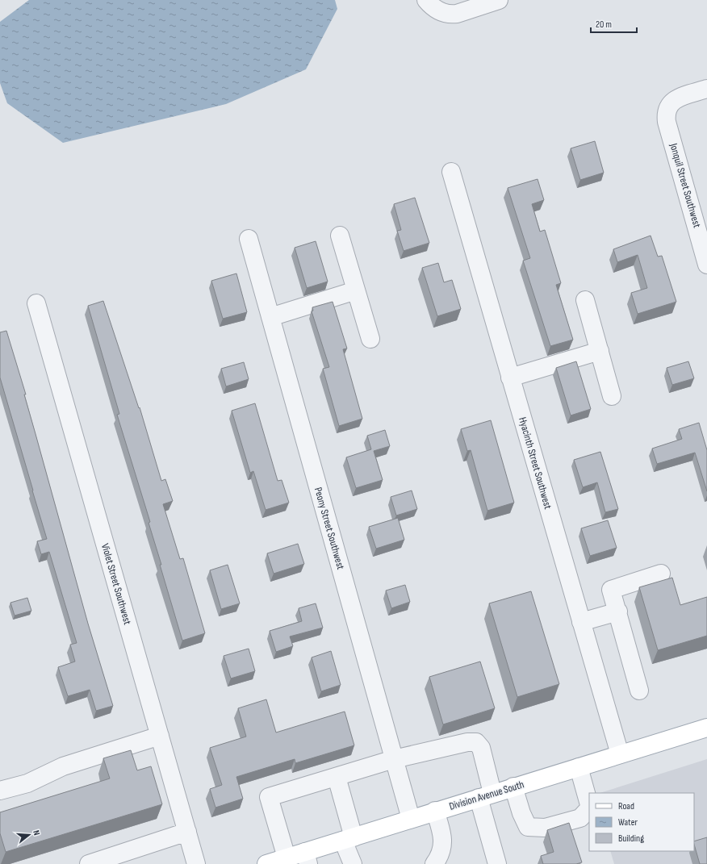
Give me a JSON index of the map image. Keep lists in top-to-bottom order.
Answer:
{
  "streets": {
    "main road": ["Division Avenue South"],
    "street": [
      "Jonquil Street Southwest",
      "Hyacinth Street Southwest",
      "Peony Street Southwest",
      "Violet Street Southwest"
    ]
  },
  "crossings": [
    ["Hyacinth Street Southwest", "Division Avenue South"],
    ["Peony Street Southwest", "Division Avenue South"]
  ],
  "legend": ["Road", "Water", "Building"],
  "scale_bar": "20 m",
  "north": "right"
}
